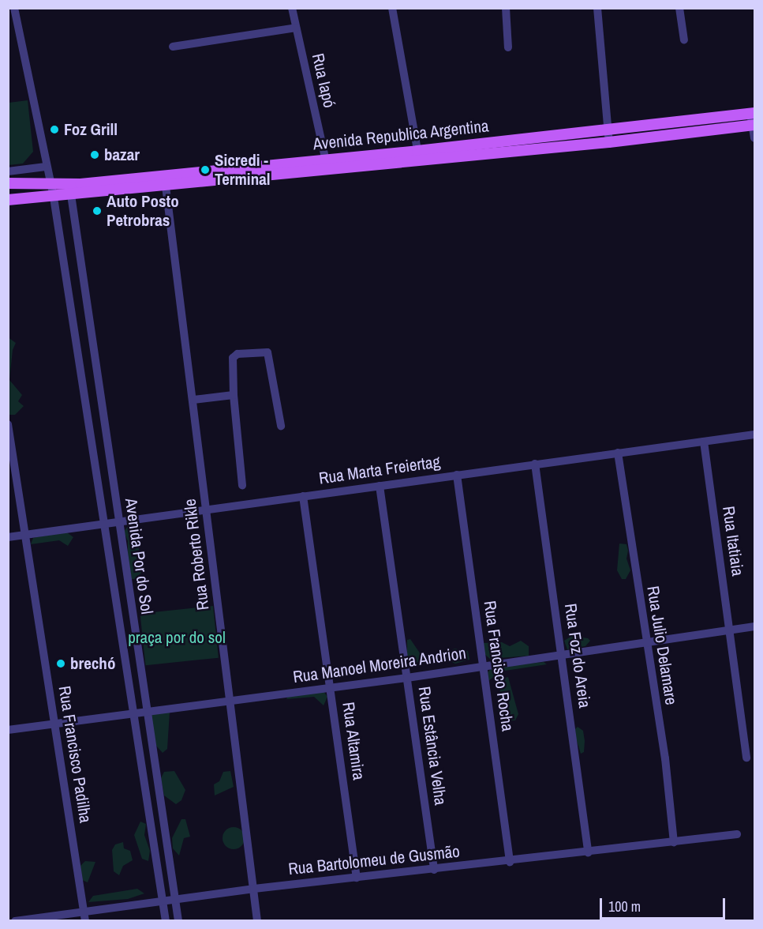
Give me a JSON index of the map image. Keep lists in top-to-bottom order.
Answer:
{
  "streets": {
    "main road": ["Avenida Republica Argentina"],
    "street": [
      "Rua Iapó",
      "Rua Marta Freiertag",
      "Rua Itatiaia",
      "Rua Roberto Rikle",
      "Avenida Por do Sol",
      "Rua Julio Delamare",
      "Rua Foz do Areia",
      "Rua Manoel Moreira Andrion",
      "Rua Francisco Rocha",
      "Rua Altamira",
      "Rua Estância Velha",
      "Rua Francisco Padilha",
      "Rua Bartolomeu de Gusmão"
    ]
  },
  "crossings": [
    ["Rua Iapó", "Avenida Republica Argentina"],
    ["Avenida Republica Argentina", "Rua Roberto Rikle"],
    ["Avenida Republica Argentina", "Avenida Por do Sol"],
    ["Rua Marta Freiertag", "Rua Itatiaia"],
    ["Rua Marta Freiertag", "Rua Roberto Rikle"],
    ["Rua Marta Freiertag", "Avenida Por do Sol"],
    ["Rua Marta Freiertag", "Rua Julio Delamare"],
    ["Rua Marta Freiertag", "Rua Foz do Areia"],
    ["Rua Marta Freiertag", "Rua Francisco Rocha"],
    ["Rua Marta Freiertag", "Rua Altamira"],
    ["Rua Marta Freiertag", "Rua Estância Velha"],
    ["Rua Marta Freiertag", "Rua Francisco Padilha"],
    ["Rua Itatiaia", "Rua Manoel Moreira Andrion"],
    ["Rua Roberto Rikle", "Rua Manoel Moreira Andrion"],
    ["Rua Roberto Rikle", "Rua Bartolomeu de Gusmão"],
    ["Avenida Por do Sol", "Rua Manoel Moreira Andrion"],
    ["Avenida Por do Sol", "Rua Bartolomeu de Gusmão"],
    ["Rua Julio Delamare", "Rua Manoel Moreira Andrion"],
    ["Rua Julio Delamare", "Rua Bartolomeu de Gusmão"],
    ["Rua Foz do Areia", "Rua Manoel Moreira Andrion"],
    ["Rua Foz do Areia", "Rua Bartolomeu de Gusmão"],
    ["Rua Manoel Moreira Andrion", "Rua Francisco Rocha"],
    ["Rua Manoel Moreira Andrion", "Rua Altamira"],
    ["Rua Manoel Moreira Andrion", "Rua Estância Velha"],
    ["Rua Manoel Moreira Andrion", "Rua Francisco Padilha"],
    ["Rua Francisco Rocha", "Rua Bartolomeu de Gusmão"],
    ["Rua Altamira", "Rua Bartolomeu de Gusmão"],
    ["Rua Estância Velha", "Rua Bartolomeu de Gusmão"],
    ["Rua Francisco Padilha", "Rua Bartolomeu de Gusmão"]
  ],
  "parks": ["praça por do sol"],
  "places": [
    "Foz Grill",
    "bazar",
    "Sicredi - Terminal",
    "Auto Posto Petrobras",
    "brechó"
  ],
  "scale_bar": "100 m"
}
